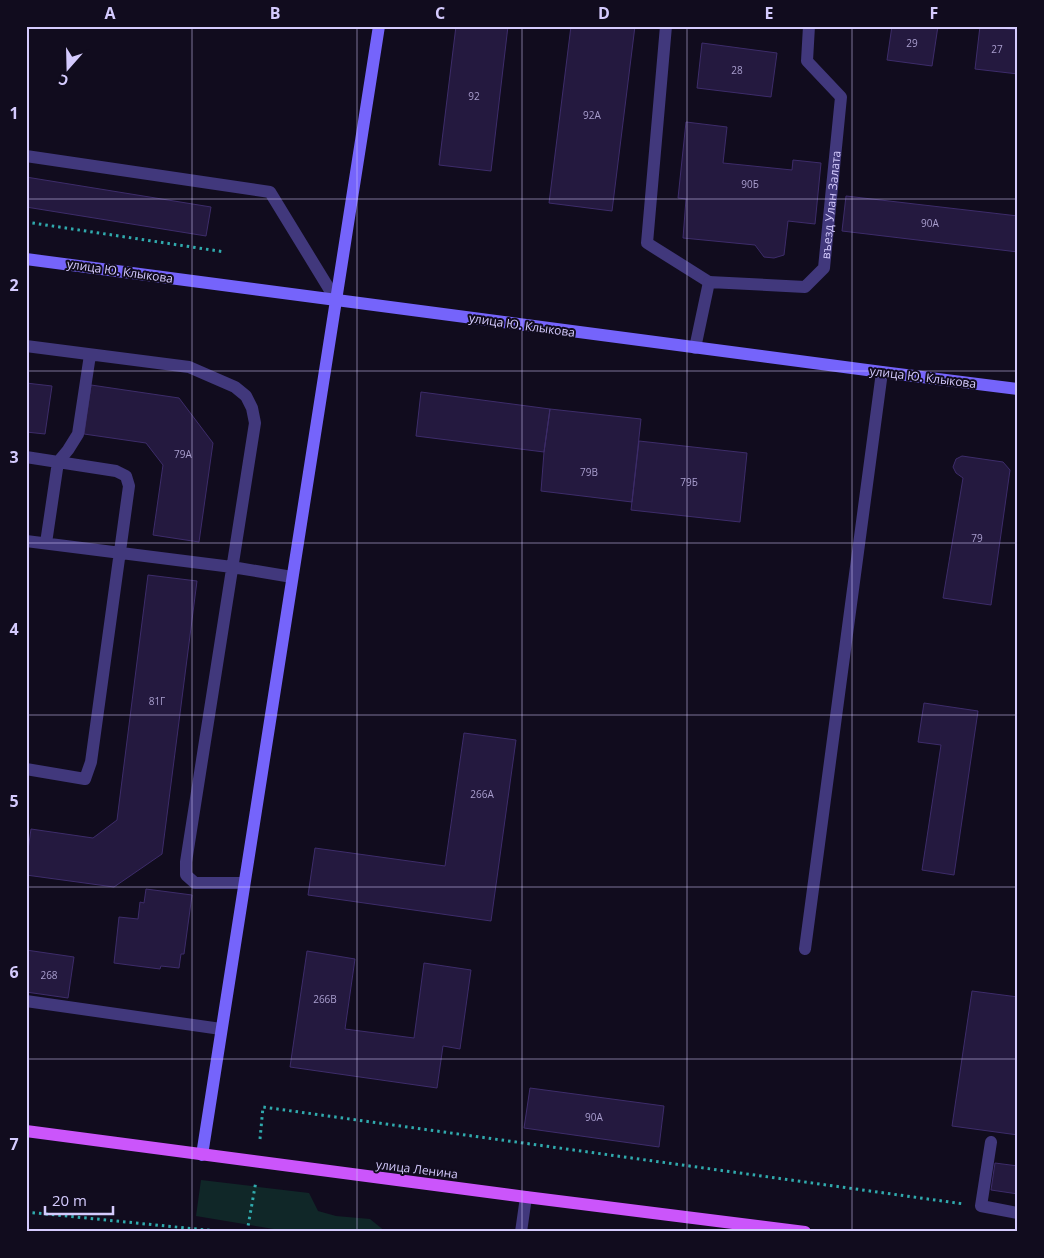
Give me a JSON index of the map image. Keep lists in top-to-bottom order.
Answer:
{
  "streets": {
    "main road": ["улица Ю. Клыкова", "улица Ленина"],
    "street": ["въезд Улан Залата"]
  },
  "house_numbers": [
    "29",
    "27",
    "28",
    "92",
    "92А",
    "90Б",
    "90А",
    "79А",
    "79В",
    "79Б",
    "79",
    "81Г",
    "266А",
    "268",
    "266В",
    "90А"
  ],
  "scale_bar": "20 m",
  "north": "bottom",
  "grid": {
    "columns": [
      "A",
      "B",
      "C",
      "D",
      "E",
      "F"
    ],
    "rows": [
      "1",
      "2",
      "3",
      "4",
      "5",
      "6",
      "7"
    ]
  }
}
